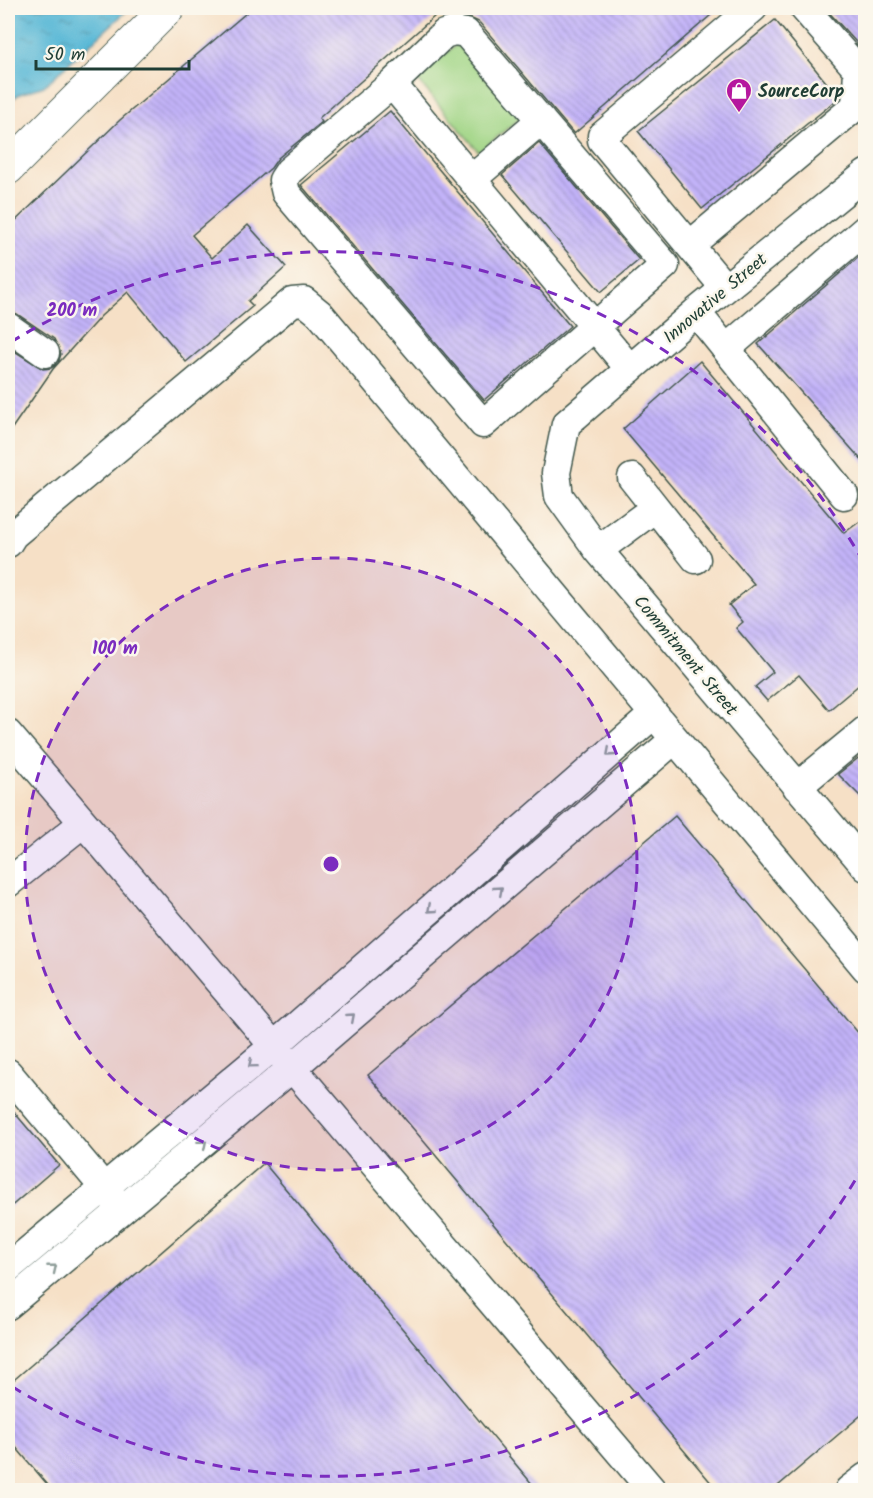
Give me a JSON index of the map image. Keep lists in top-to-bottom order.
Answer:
{
  "streets": {
    "street": ["Innovative Street", "Commitment Street"]
  },
  "crossings": [
    ["Innovative Street", "Commitment Street"]
  ],
  "places": {
    "shop": ["SourceCorp"]
  },
  "scale_bar": "50 m",
  "rings": ["200 m", "100 m"]
}
